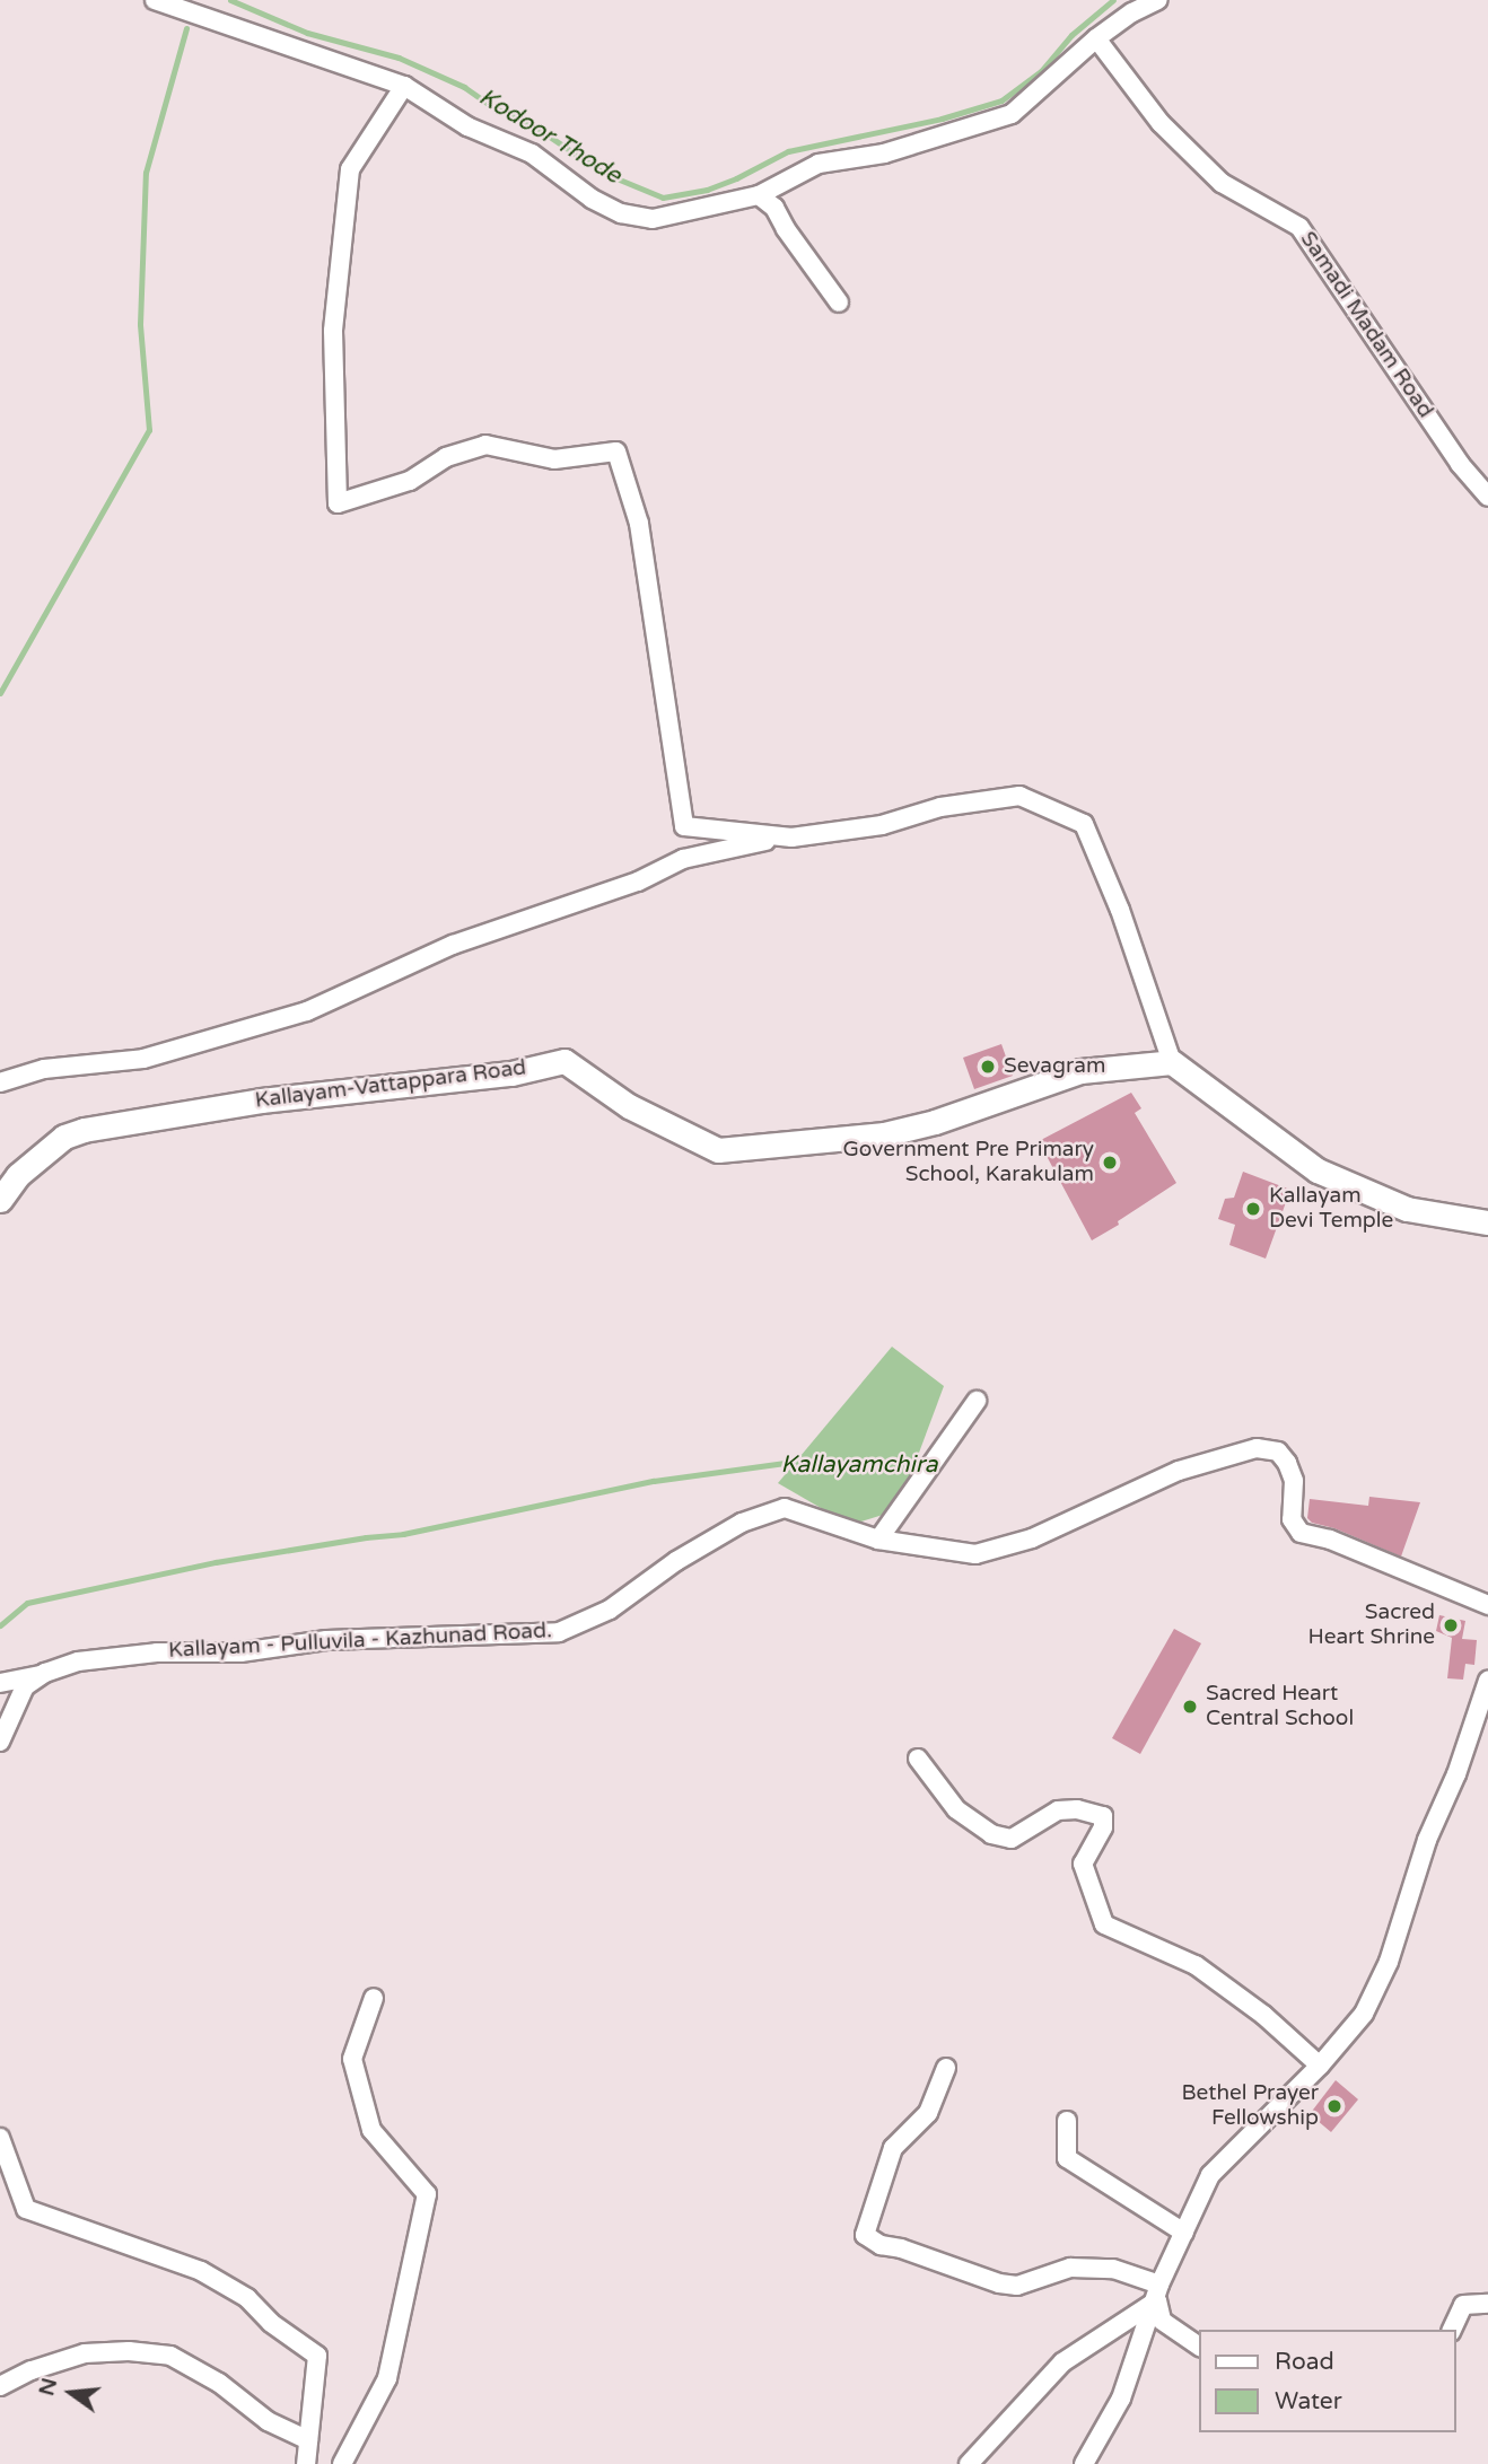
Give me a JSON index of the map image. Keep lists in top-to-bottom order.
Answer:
{
  "streets": {
    "street": ["Samadi Madam Road", "Kallayam-Vattappara Road", "Kallayam - Pulluvila - Kazhunad Road."]
  },
  "water": ["Kodoor Thode", "Kallayamchira"],
  "places": [
    "Sevagram",
    "Government Pre Primary School, Karakulam",
    "Kallayam Devi Temple",
    "Sacred Heart Shrine",
    "Sacred Heart Central School",
    "Bethel Prayer Fellowship"
  ],
  "legend": ["Road", "Water"],
  "north": "left"
}
